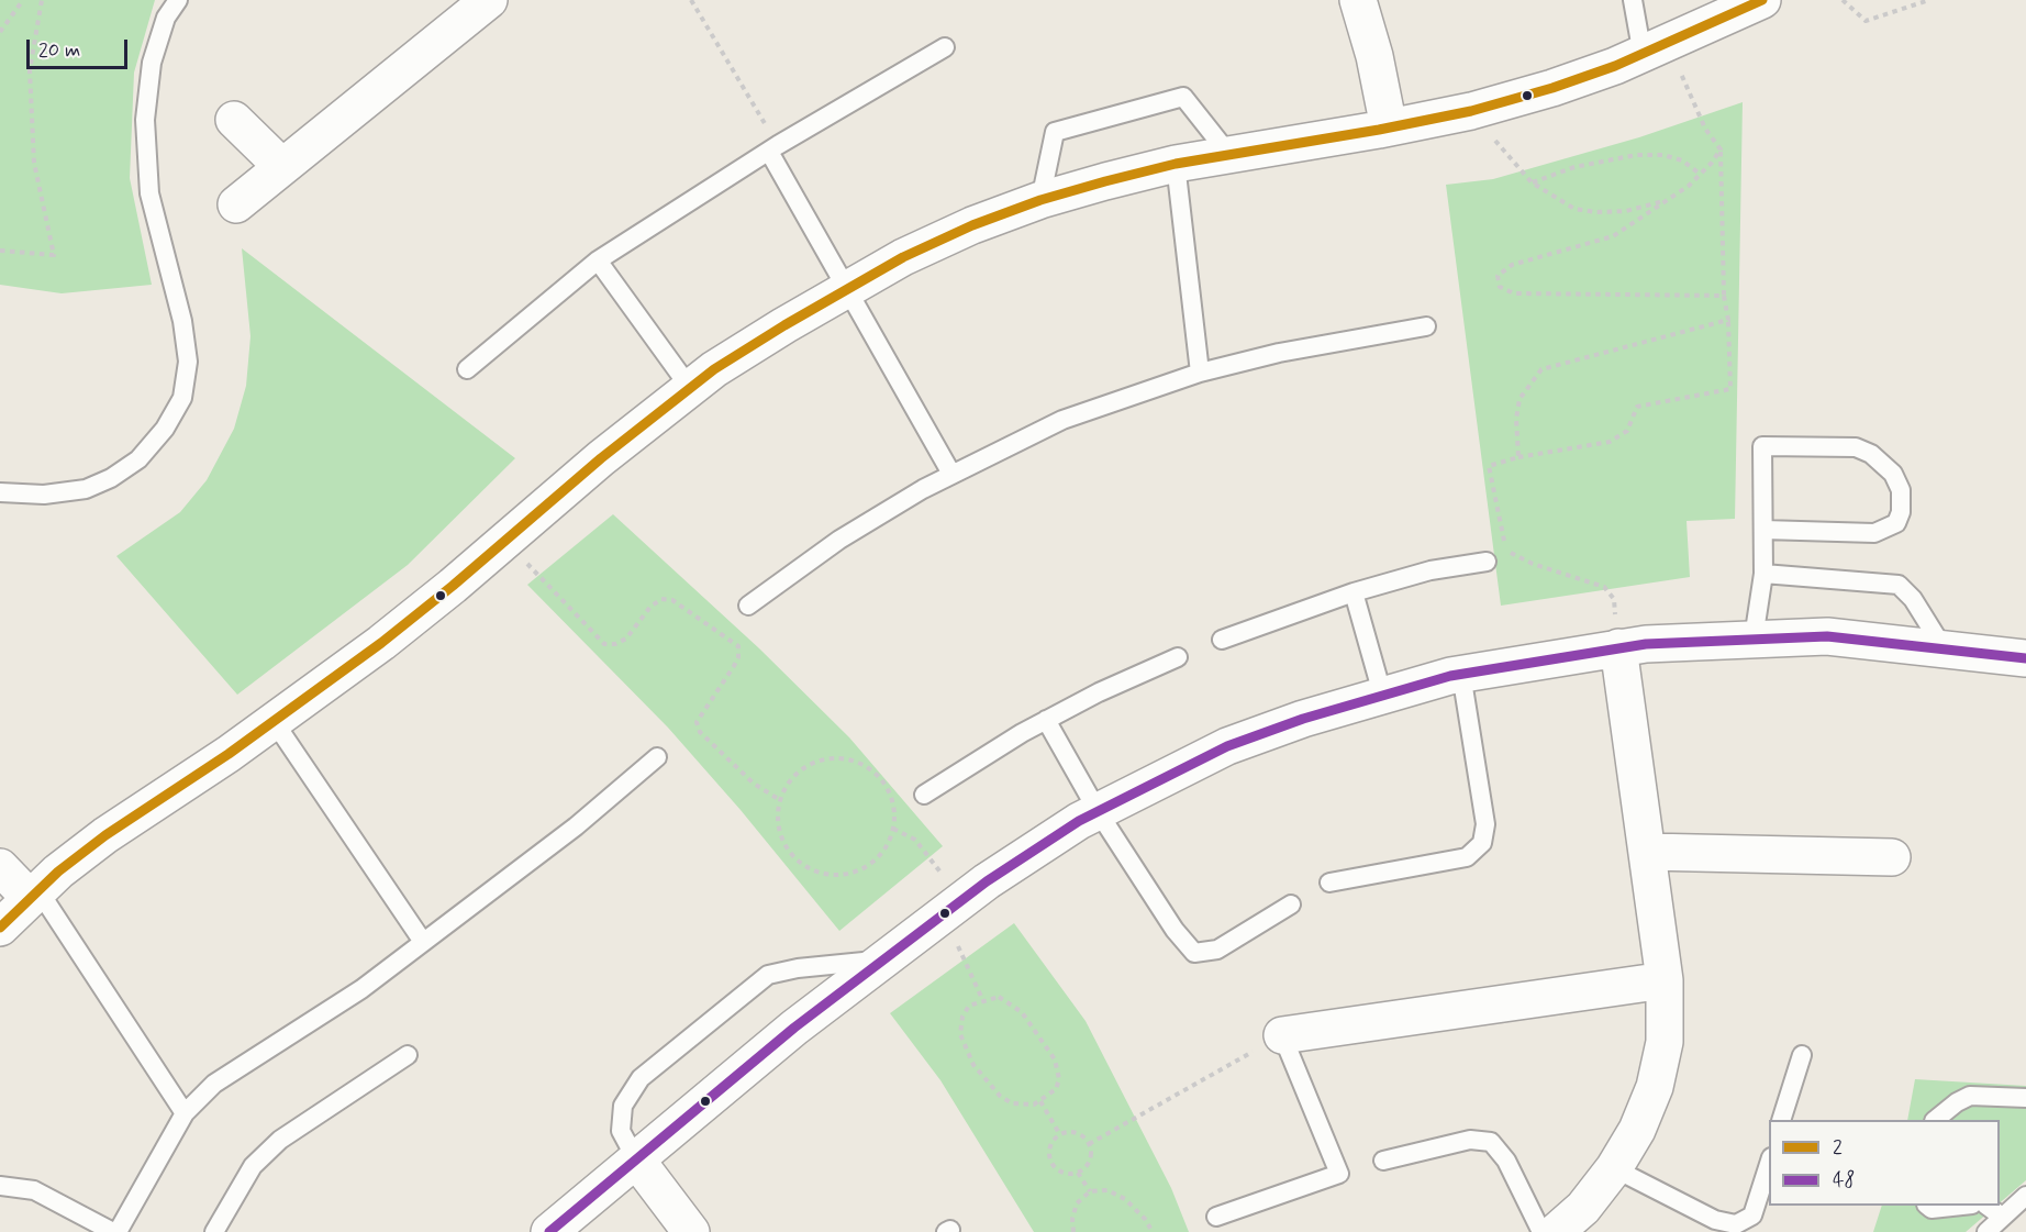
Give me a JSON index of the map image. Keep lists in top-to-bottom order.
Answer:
{
  "lines": ["transit line 2", "transit line 48"],
  "legend": ["2", "48"],
  "scale_bar": "20 m"
}
